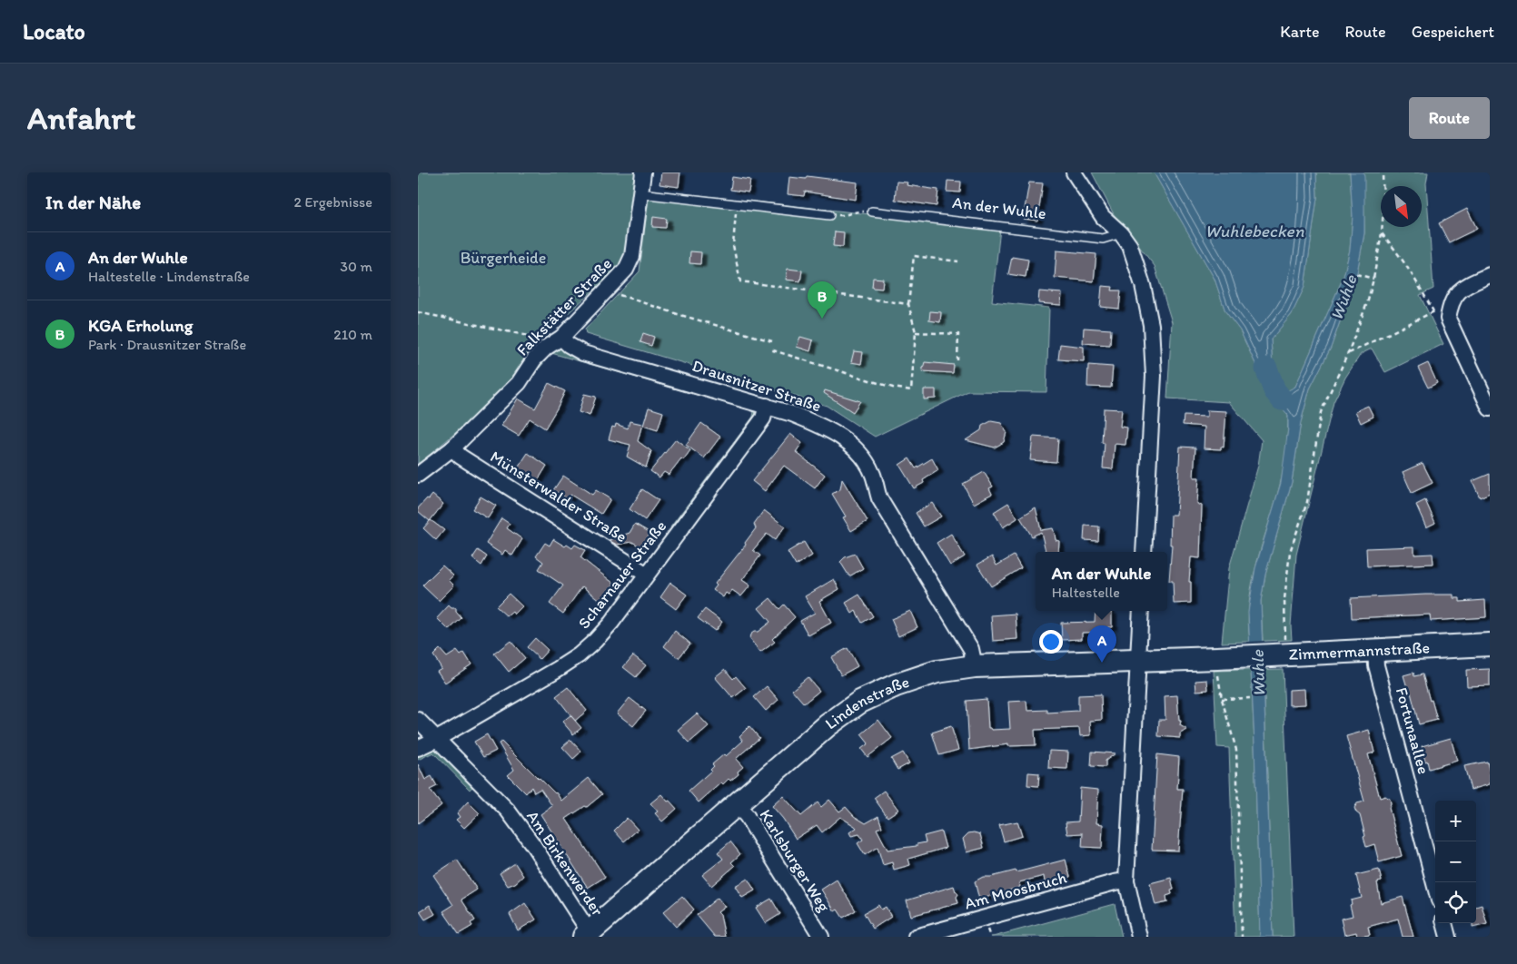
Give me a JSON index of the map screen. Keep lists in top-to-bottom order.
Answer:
{
  "streets": {
    "street": [
      "Falkstätter Straße",
      "Drausnitzer Straße",
      "Münsterwalder Straße",
      "Scharnauer Straße",
      "Zimmermannstraße",
      "Lindenstraße",
      "Fortunaallee",
      "Karlsburger Weg",
      "Am Birkenwerder",
      "Am Moosbruch"
    ],
    "lane": ["An der Wuhle"]
  },
  "crossings": [
    ["Falkstätter Straße", "Drausnitzer Straße"],
    ["Falkstätter Straße", "Münsterwalder Straße"],
    ["Drausnitzer Straße", "Scharnauer Straße"],
    ["Drausnitzer Straße", "Lindenstraße"],
    ["Münsterwalder Straße", "Scharnauer Straße"],
    ["Scharnauer Straße", "Am Birkenwerder"],
    ["Zimmermannstraße", "Lindenstraße"],
    ["Zimmermannstraße", "Fortunaallee"],
    ["Lindenstraße", "Karlsburger Weg"],
    ["Lindenstraße", "Am Birkenwerder"]
  ],
  "water": ["Wuhlebecken", "Wuhle"],
  "parks": ["Bürgerheide"],
  "north": "bottom right",
  "page": {
    "header": "Locato",
    "nav": ["Karte", "Route", "Gespeichert"],
    "buttons": "Route",
    "title": "Anfahrt",
    "heading": ["In der Nähe", "2 Ergebnisse"],
    "list": [
      {
        "mark": "A",
        "name": "An der Wuhle",
        "note": "Haltestelle · Lindenstraße",
        "value": "30 m"
      },
      {
        "mark": "B",
        "name": "KGA Erholung",
        "note": "Park · Drausnitzer Straße",
        "value": "210 m"
      }
    ],
    "pins": ["B", "A"],
    "popup": ["An der Wuhle", "Haltestelle"],
    "map_buttons": ["+", "−"]
  }
}
